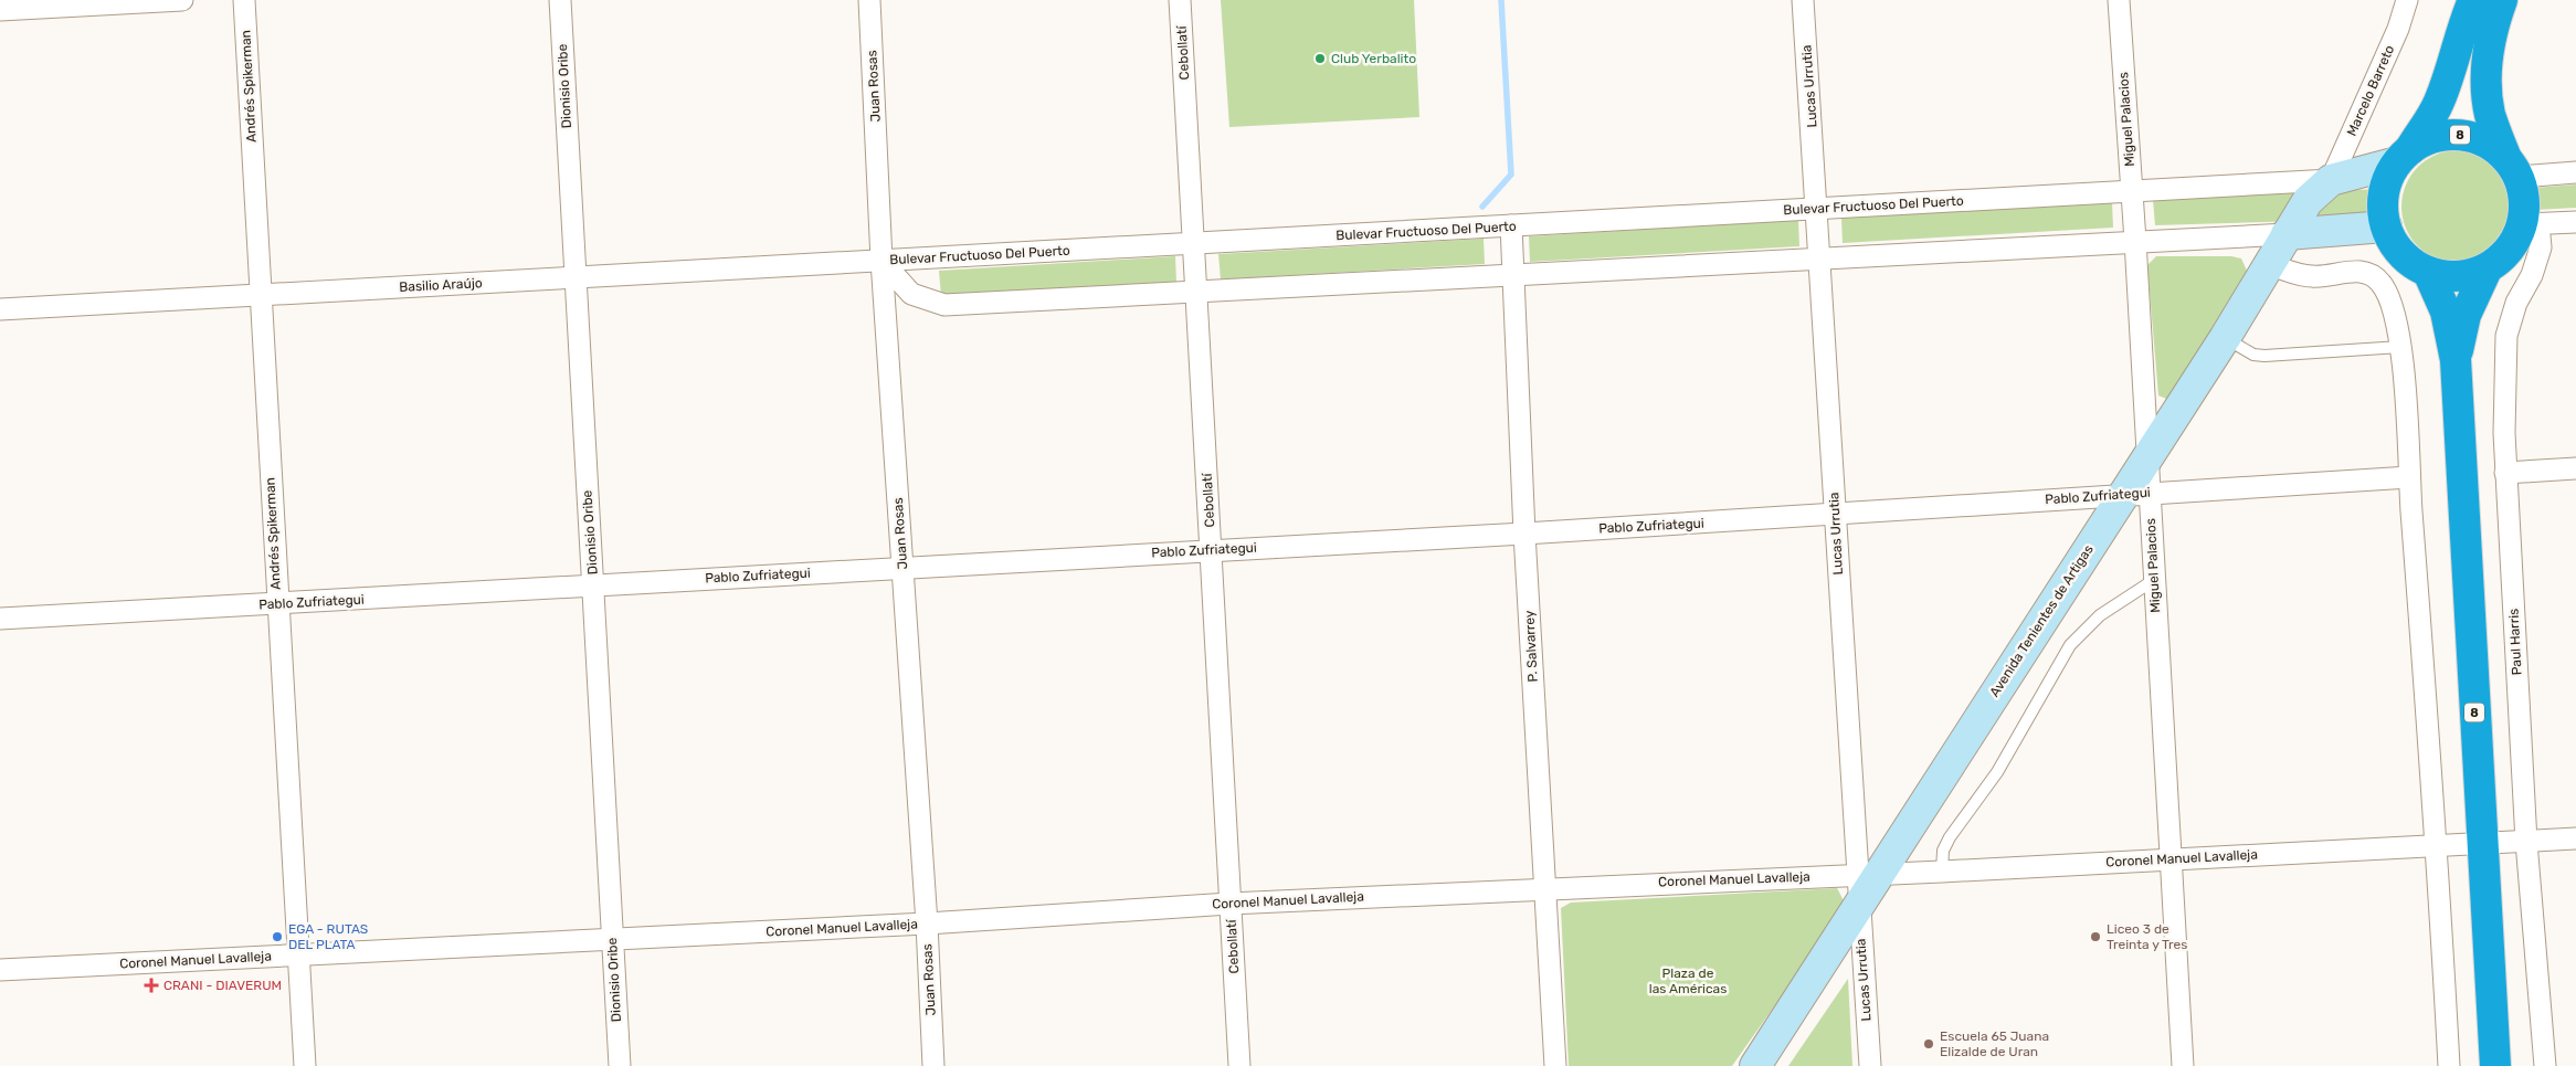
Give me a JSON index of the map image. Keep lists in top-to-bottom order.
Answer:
{
  "streets": {
    "highway": ["8"],
    "street": [
      "Cebollatí",
      "Andrés Spikerman",
      "Dionisio Oribe",
      "Juan Rosas",
      "Lucas Urrutia",
      "Marcelo Barreto",
      "Miguel Palacios",
      "Bulevar Fructuoso Del Puerto",
      "Basilio Araújo",
      "Pablo Zufriategui",
      "Avenida Tenientes de Artigas",
      "Paul Harris",
      "P. Salvarrey",
      "Coronel Manuel Lavalleja"
    ]
  },
  "crossings": [
    ["Cebollatí", "Bulevar Fructuoso Del Puerto"],
    ["Cebollatí", "Pablo Zufriategui"],
    ["Cebollatí", "Coronel Manuel Lavalleja"],
    ["Andrés Spikerman", "Basilio Araújo"],
    ["Andrés Spikerman", "Pablo Zufriategui"],
    ["Andrés Spikerman", "Coronel Manuel Lavalleja"],
    ["Dionisio Oribe", "Basilio Araújo"],
    ["Dionisio Oribe", "Pablo Zufriategui"],
    ["Dionisio Oribe", "Coronel Manuel Lavalleja"],
    ["Juan Rosas", "Bulevar Fructuoso Del Puerto"],
    ["Juan Rosas", "Basilio Araújo"],
    ["Juan Rosas", "Pablo Zufriategui"],
    ["Juan Rosas", "Coronel Manuel Lavalleja"],
    ["Lucas Urrutia", "Bulevar Fructuoso Del Puerto"],
    ["Lucas Urrutia", "Pablo Zufriategui"],
    ["Lucas Urrutia", "Avenida Tenientes de Artigas"],
    ["Lucas Urrutia", "Coronel Manuel Lavalleja"],
    ["Marcelo Barreto", "Bulevar Fructuoso Del Puerto"],
    ["Marcelo Barreto", "Avenida Tenientes de Artigas"],
    ["Miguel Palacios", "Bulevar Fructuoso Del Puerto"],
    ["Miguel Palacios", "Pablo Zufriategui"],
    ["Miguel Palacios", "Avenida Tenientes de Artigas"],
    ["Miguel Palacios", "Coronel Manuel Lavalleja"],
    ["8", "Bulevar Fructuoso Del Puerto"],
    ["8", "Paul Harris"],
    ["8", "Coronel Manuel Lavalleja"],
    ["Bulevar Fructuoso Del Puerto", "Basilio Araújo"],
    ["Bulevar Fructuoso Del Puerto", "Avenida Tenientes de Artigas"],
    ["Bulevar Fructuoso Del Puerto", "Paul Harris"],
    ["Bulevar Fructuoso Del Puerto", "P. Salvarrey"],
    ["Pablo Zufriategui", "Avenida Tenientes de Artigas"],
    ["Pablo Zufriategui", "P. Salvarrey"],
    ["Avenida Tenientes de Artigas", "Coronel Manuel Lavalleja"],
    ["Paul Harris", "Coronel Manuel Lavalleja"],
    ["P. Salvarrey", "Coronel Manuel Lavalleja"]
  ],
  "parks": ["Plaza de las Américas"],
  "places": {
    "other": [
      "Club Yerbalito",
      "EGA - RUTAS DEL PLATA",
      "Liceo 3 de Treinta y Tres",
      "Escuela 65 Juana Elizalde de Uran"
    ],
    "health": ["CRANI - DIAVERUM"]
  }
}
